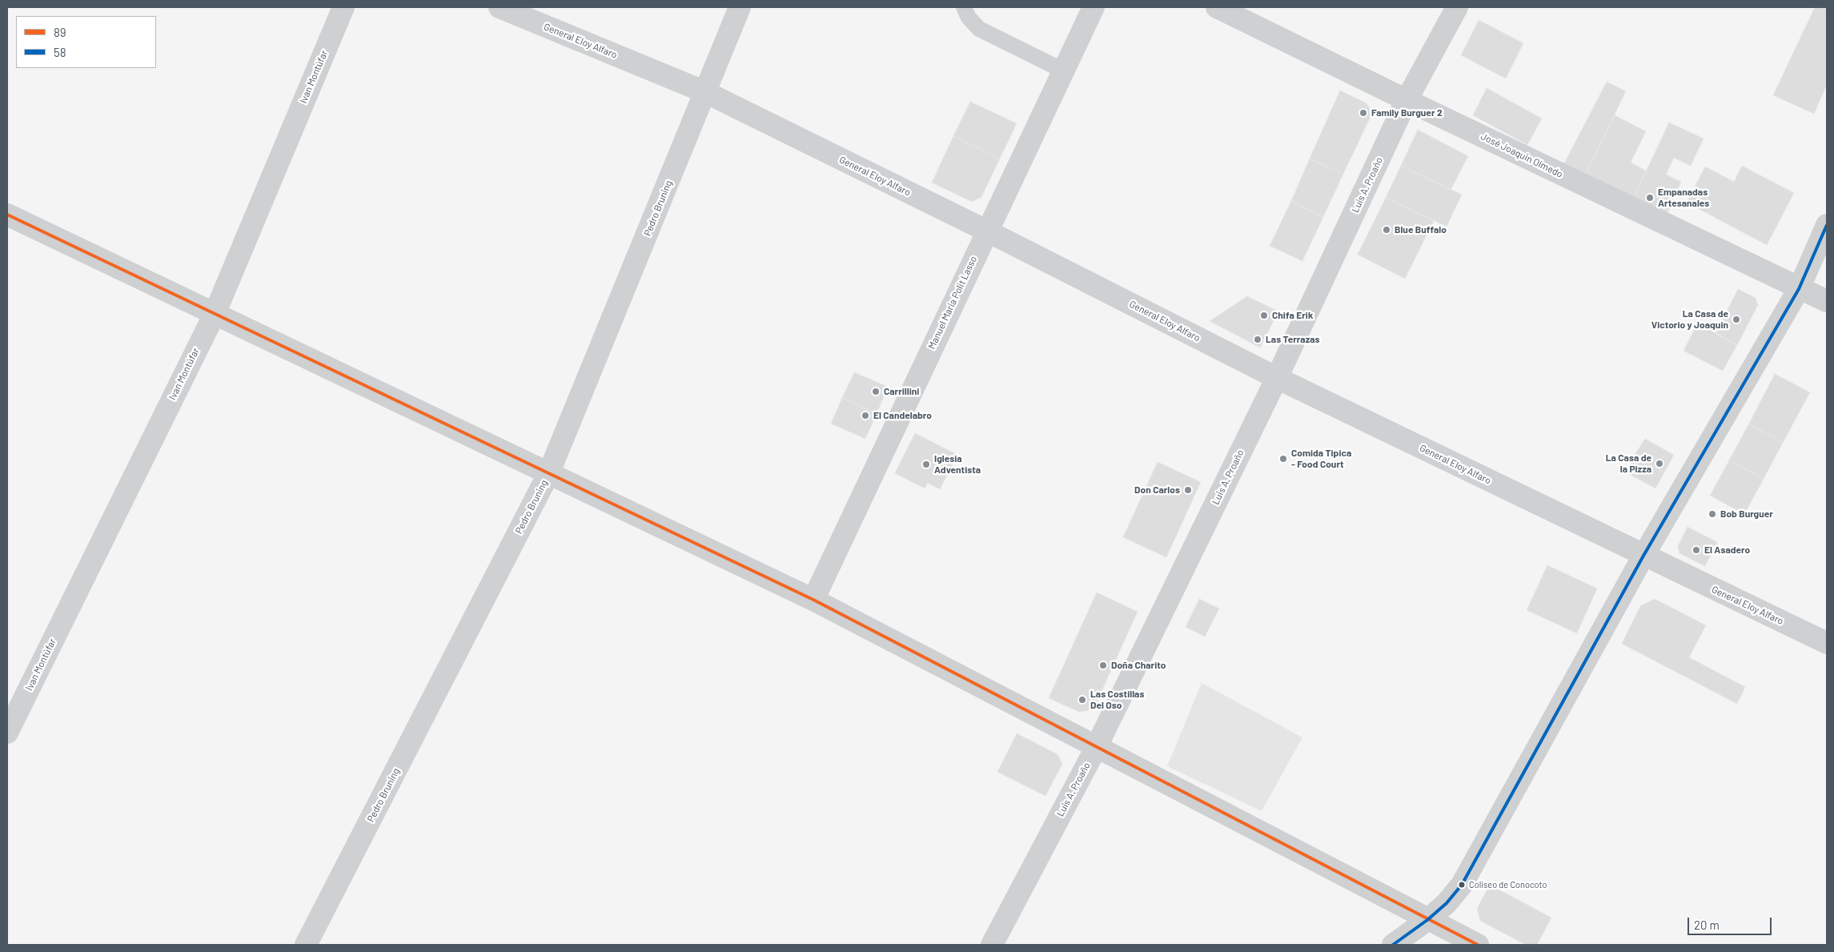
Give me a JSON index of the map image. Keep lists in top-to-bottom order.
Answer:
{
  "streets": {
    "street": [
      "General Eloy Alfaro",
      "Ivan Montúfar",
      "José Joaquin Olmedo",
      "Luis A. Proaño",
      "Pedro Bruning",
      "Manuel Maria Polit Lasso"
    ]
  },
  "crossings": [
    ["General Eloy Alfaro", "Luis A. Proaño"],
    ["General Eloy Alfaro", "Pedro Bruning"],
    ["General Eloy Alfaro", "Manuel Maria Polit Lasso"],
    ["José Joaquin Olmedo", "Luis A. Proaño"]
  ],
  "places": [
    "Family Burguer 2",
    "Empanadas Artesanales",
    "Blue Buffalo",
    "Chifa Erik",
    "La Casa de Victorio y Joaquin",
    "Las Terrazas",
    "Carrillini",
    "El Candelabro",
    "Comida Tipica - Food Court",
    "La Casa de la Pizza",
    "Iglesia Adventista",
    "Don Carlos",
    "Bob Burguer",
    "El Asadero",
    "Doña Charito",
    "Las Costillas Del Oso",
    "Coliseo de Conocoto"
  ],
  "lines": ["transit line 89", "transit line 58"],
  "legend": ["89", "58"],
  "scale_bar": "20 m"
}
